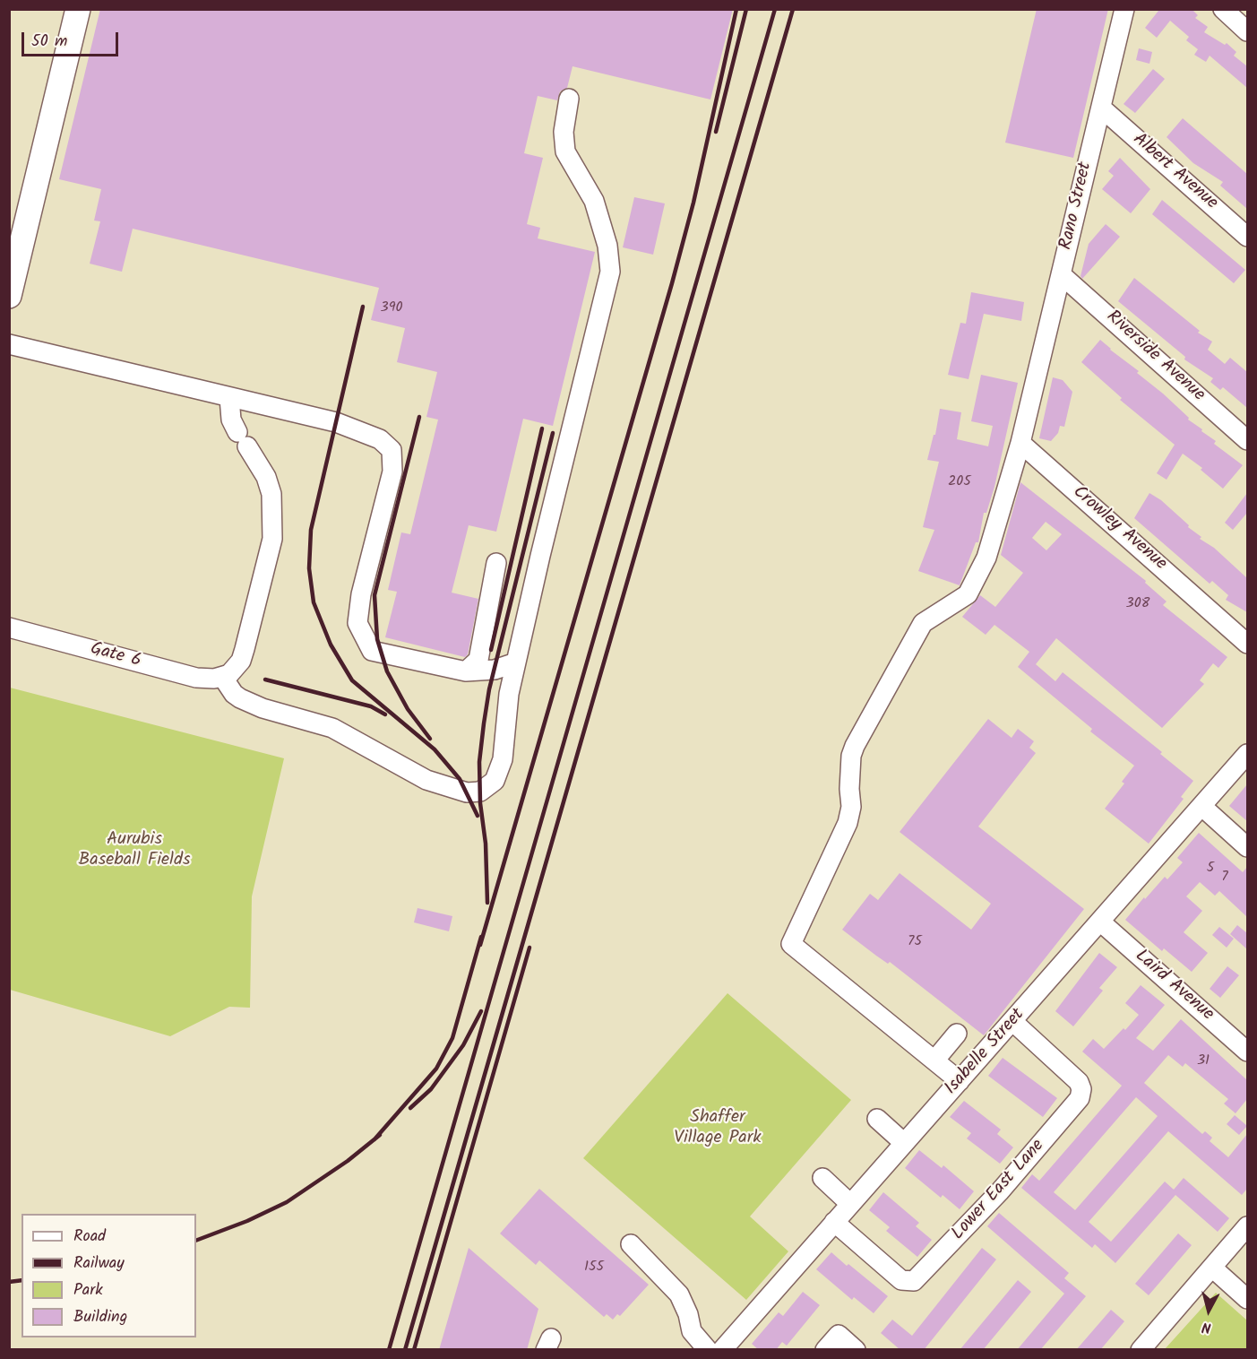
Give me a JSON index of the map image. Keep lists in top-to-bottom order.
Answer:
{
  "streets": {
    "street": [
      "Albert Avenue",
      "Rano Street",
      "Riverside Avenue",
      "Crowley Avenue",
      "Gate 6",
      "Laird Avenue",
      "Isabelle Street",
      "Lower East Lane"
    ]
  },
  "crossings": [
    ["Albert Avenue", "Rano Street"],
    ["Rano Street", "Riverside Avenue"],
    ["Rano Street", "Crowley Avenue"],
    ["Laird Avenue", "Isabelle Street"],
    ["Isabelle Street", "Lower East Lane"]
  ],
  "parks": ["Aurubis Baseball Fields", "Shaffer Village Park"],
  "house_numbers": [
    "390",
    "205",
    "308",
    "5",
    "7",
    "75",
    "31",
    "155"
  ],
  "legend": [
    "Road",
    "Railway",
    "Park",
    "Building"
  ],
  "scale_bar": "50 m",
  "north": "bottom"
}
